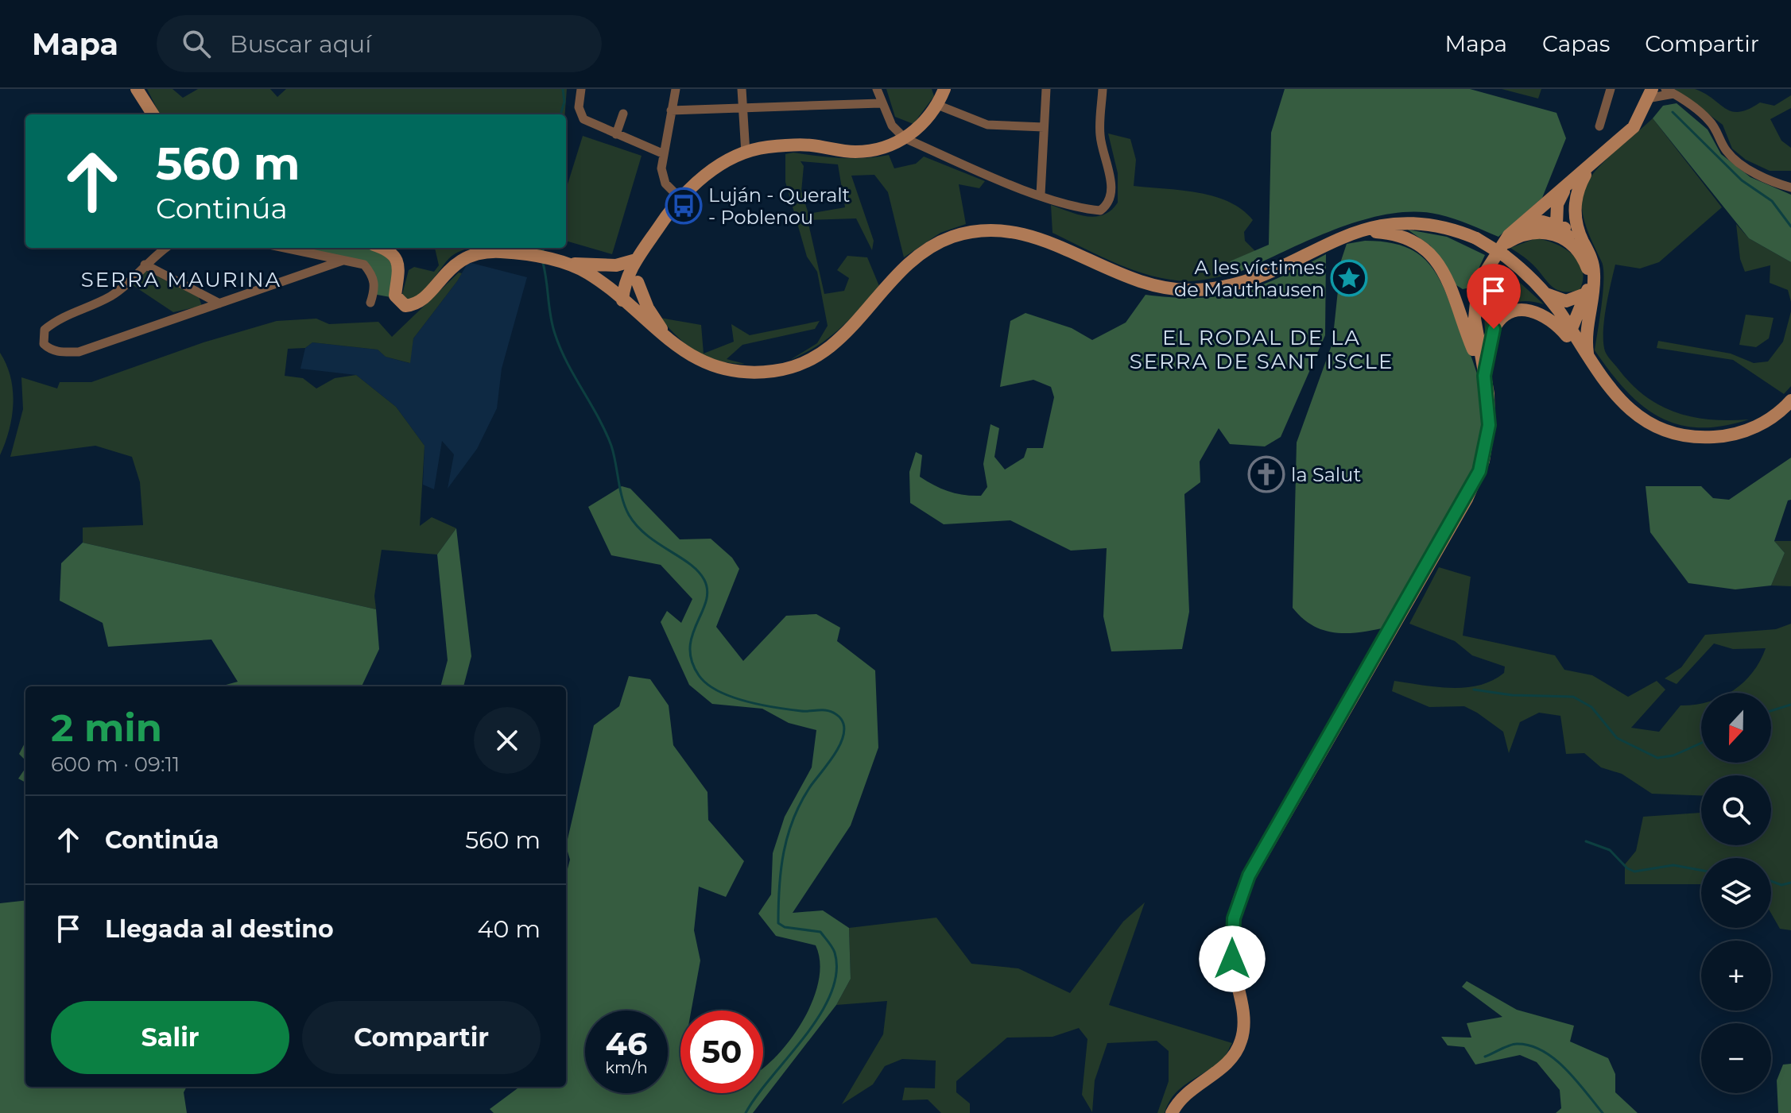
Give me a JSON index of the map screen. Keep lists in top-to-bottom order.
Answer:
{
  "districts": ["SERRA MAURINA", "EL RODAL DE LA SERRA DE SANT ISCLE"],
  "places": {
    "bus stop": ["Luján - Queralt - Poblenou"],
    "place": ["A les víctimes de Mauthausen"],
    "church": ["la Salut"]
  },
  "north": "bottom",
  "page": {
    "header": "Mapa",
    "search": "Buscar aquí",
    "nav": ["Mapa", "Capas", "Compartir"],
    "turn": ["560 m", "Continúa"],
    "heading": ["2 min", "600 m · 09:11"],
    "map_buttons": ["+", "−"],
    "list": [
      {
        "name": "Continúa",
        "value": "560 m"
      },
      {
        "name": "Llegada al destino",
        "value": "40 m"
      }
    ],
    "buttons": ["Salir", "Compartir"],
    "speed": "46 km/h",
    "limit": "50"
  }
}
